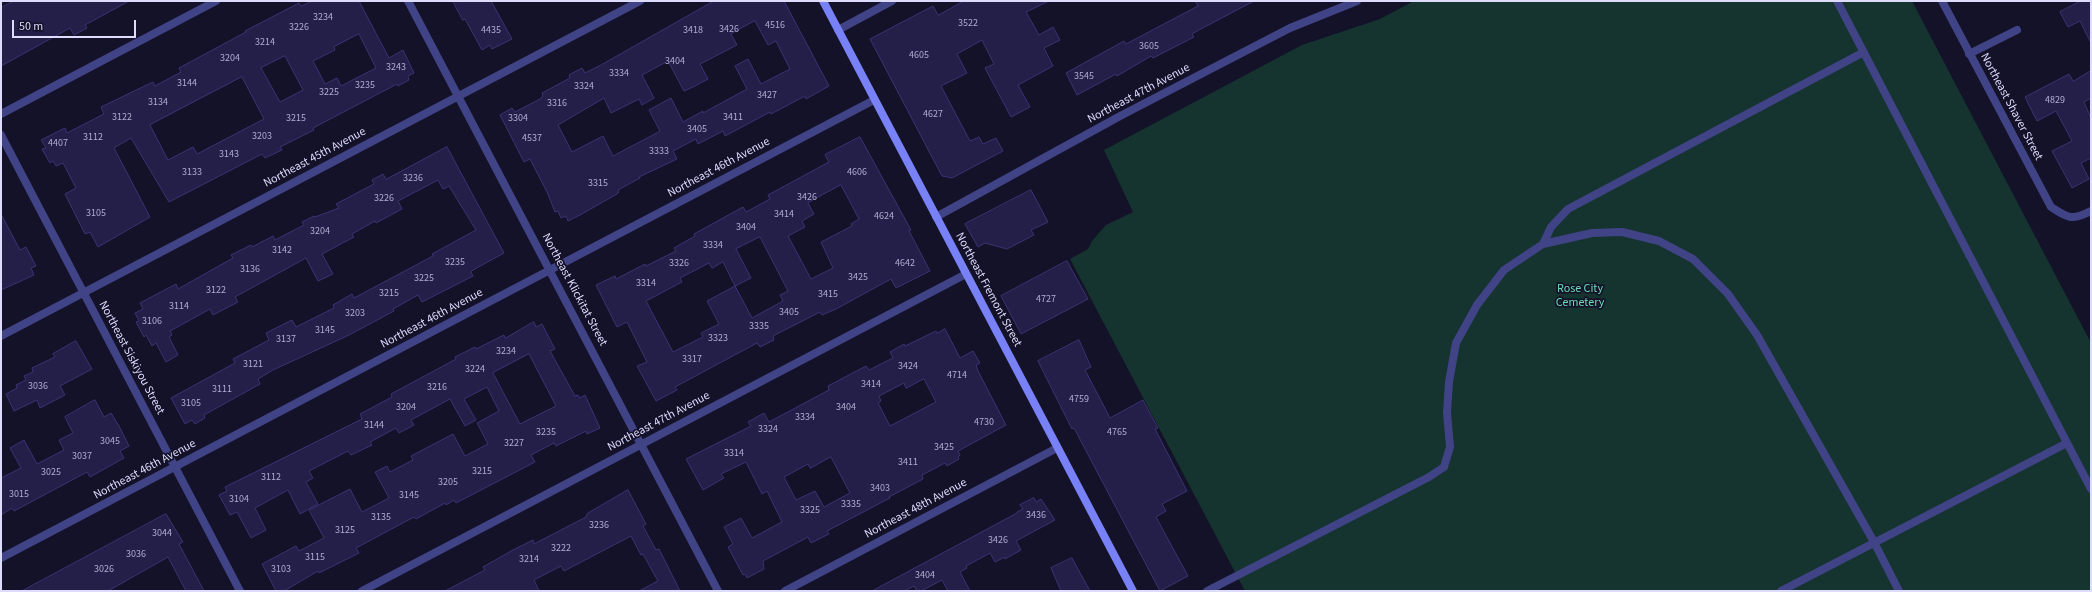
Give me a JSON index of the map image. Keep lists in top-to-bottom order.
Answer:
{
  "streets": {
    "main road": ["Northeast Fremont Street"],
    "street": [
      "Northeast 47th Avenue",
      "Northeast Shaver Street",
      "Northeast 45th Avenue",
      "Northeast 46th Avenue",
      "Northeast Klickitat Street",
      "Northeast Siskiyou Street",
      "Northeast 48th Avenue"
    ]
  },
  "crossings": [
    ["Northeast 47th Avenue", "Northeast Klickitat Street"],
    ["Northeast 47th Avenue", "Northeast Fremont Street"],
    ["Northeast 45th Avenue", "Northeast Klickitat Street"],
    ["Northeast 45th Avenue", "Northeast Siskiyou Street"],
    ["Northeast 46th Avenue", "Northeast Klickitat Street"],
    ["Northeast 46th Avenue", "Northeast Fremont Street"],
    ["Northeast 46th Avenue", "Northeast Siskiyou Street"],
    ["Northeast Fremont Street", "Northeast 48th Avenue"]
  ],
  "parks": ["Rose City Cemetery"],
  "house_numbers": [
    "3234",
    "3522",
    "4516",
    "3226",
    "3426",
    "4435",
    "3418",
    "3214",
    "3605",
    "4605",
    "3204",
    "3404",
    "3243",
    "3334",
    "3545",
    "3144",
    "3235",
    "3324",
    "3225",
    "3427",
    "4829",
    "3134",
    "3316",
    "4627",
    "3122",
    "3411",
    "3215",
    "3304",
    "3405",
    "3203",
    "3112",
    "4537",
    "4407",
    "3333",
    "3143",
    "3133",
    "4606",
    "3236",
    "3315",
    "3426",
    "3226",
    "3105",
    "3414",
    "4624",
    "3404",
    "3204",
    "3334",
    "3142",
    "3235",
    "3326",
    "4642",
    "3136",
    "3425",
    "3225",
    "3314",
    "3122",
    "3215",
    "3415",
    "4727",
    "3114",
    "3405",
    "3203",
    "3106",
    "3335",
    "3145",
    "3323",
    "3137",
    "3234",
    "3317",
    "3121",
    "3424",
    "3224",
    "4714",
    "3414",
    "3036",
    "3216",
    "3111",
    "4759",
    "3105",
    "3204",
    "3404",
    "3334",
    "4730",
    "3144",
    "3324",
    "3235",
    "4765",
    "3045",
    "3227",
    "3425",
    "3314",
    "3037",
    "3411",
    "3215",
    "3025",
    "3112",
    "3205",
    "3403",
    "3015",
    "3145",
    "3104",
    "3335",
    "3325",
    "3436",
    "3135",
    "3236",
    "3125",
    "3044",
    "3426",
    "3222",
    "3036",
    "3115",
    "3214",
    "3026",
    "3103",
    "3404"
  ],
  "scale_bar": "50 m"
}
